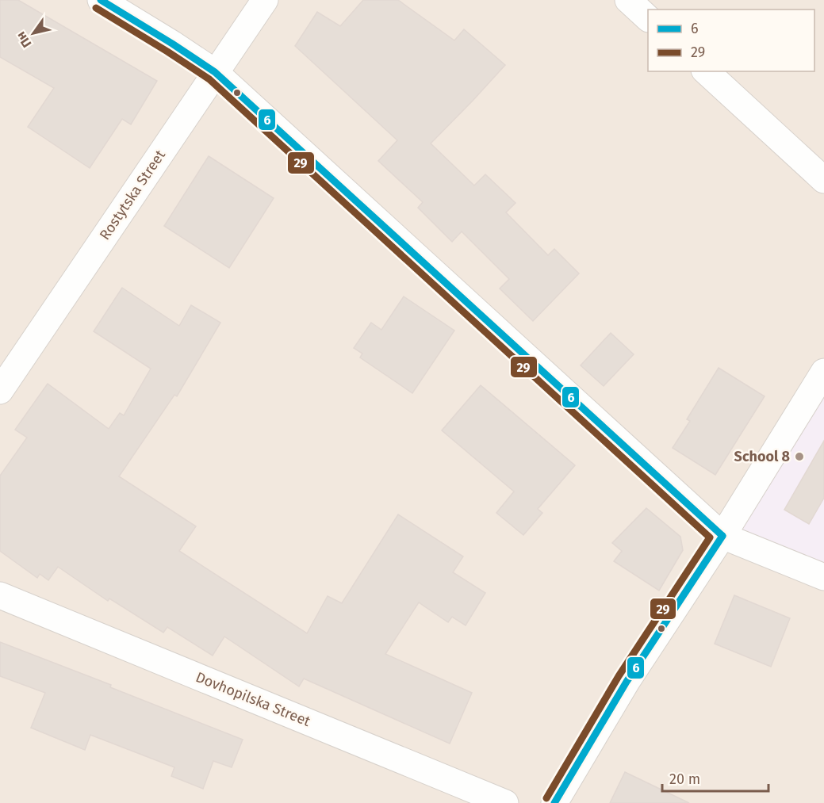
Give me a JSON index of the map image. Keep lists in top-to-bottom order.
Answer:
{
  "streets": {
    "street": ["Rostytska Street", "Dovhopilska Street"]
  },
  "places": ["School 8"],
  "lines": ["transit line 6", "transit line 29"],
  "legend": ["6", "29"],
  "scale_bar": "20 m",
  "north": "bottom left"
}
